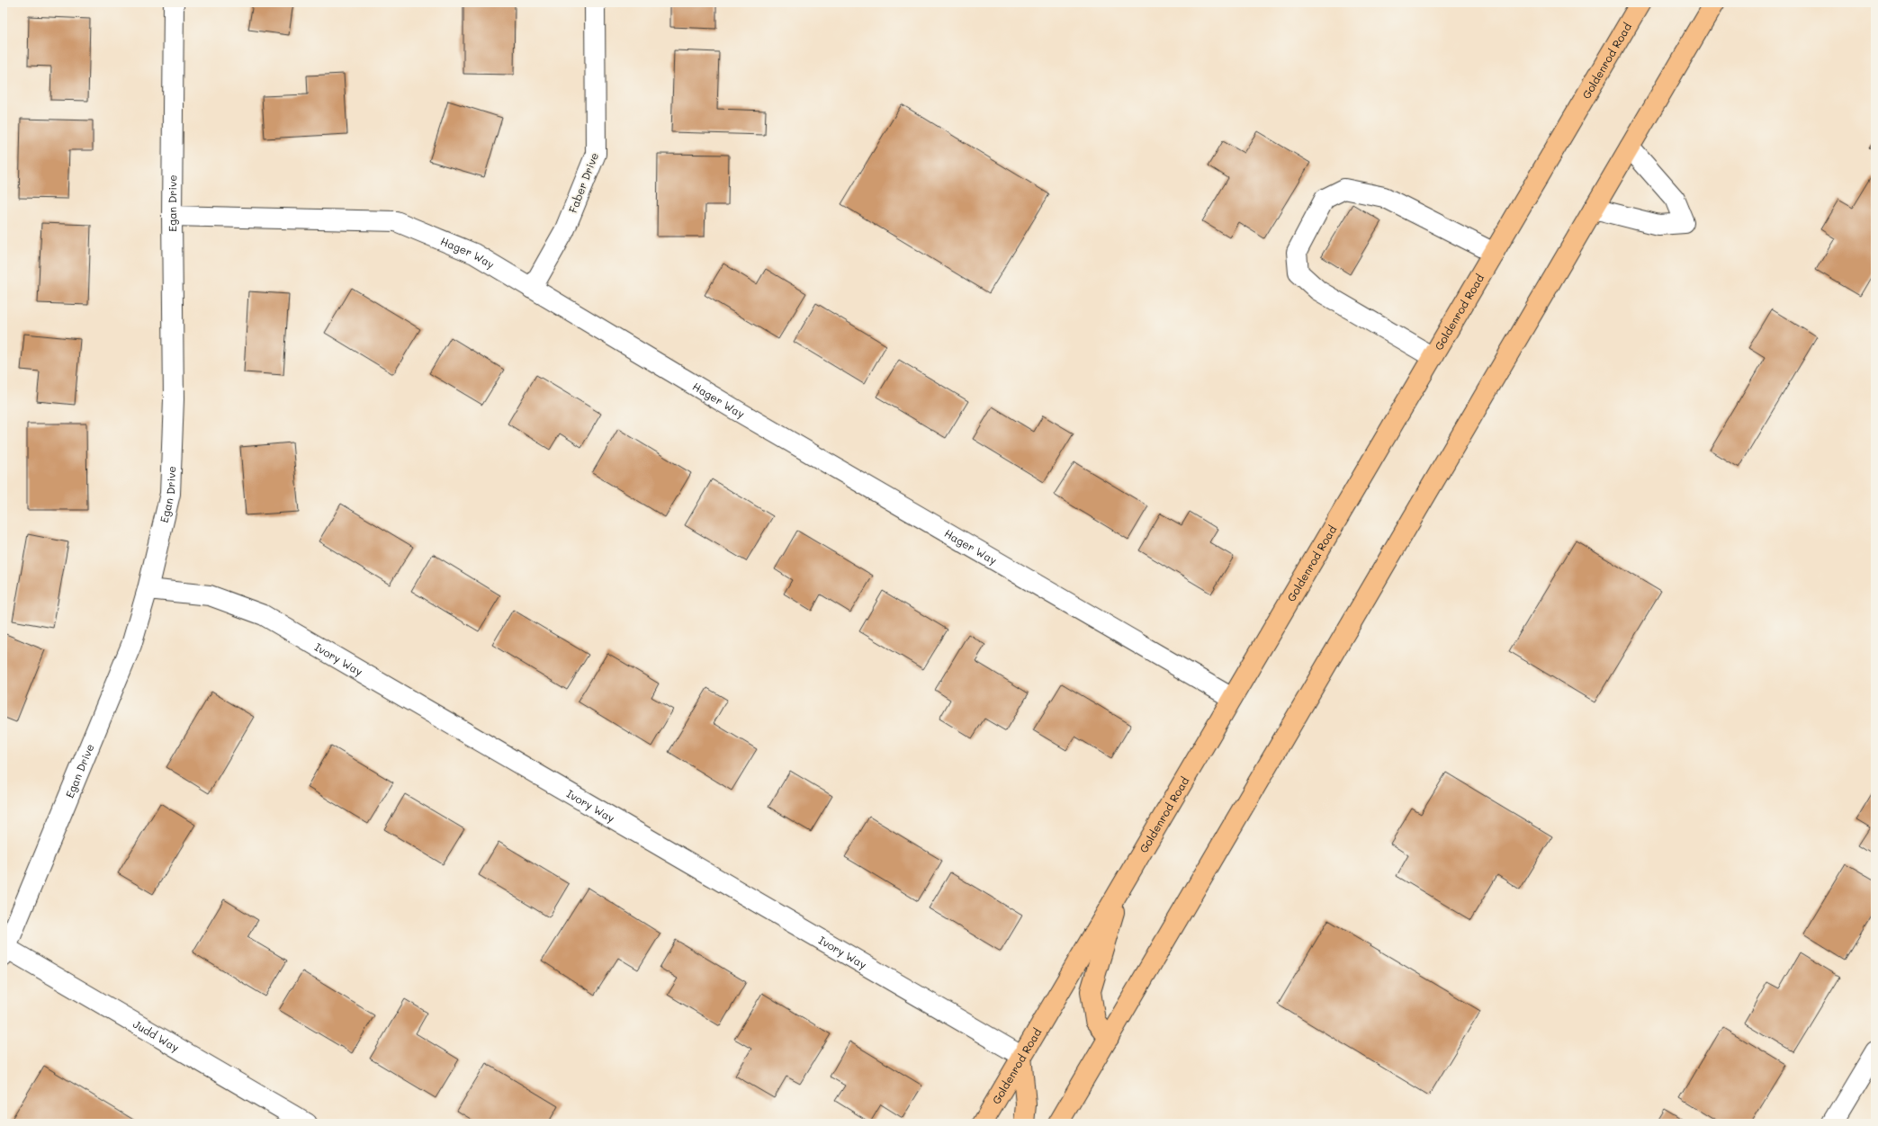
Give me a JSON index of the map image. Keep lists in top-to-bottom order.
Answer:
{
  "streets": {
    "main road": ["Goldenrod Road"],
    "street": [
      "Faber Drive",
      "Egan Drive",
      "Hager Way",
      "Ivory Way",
      "Judd Way"
    ]
  },
  "crossings": [
    ["Goldenrod Road", "Hager Way"],
    ["Goldenrod Road", "Ivory Way"],
    ["Faber Drive", "Hager Way"],
    ["Egan Drive", "Hager Way"],
    ["Egan Drive", "Ivory Way"],
    ["Egan Drive", "Judd Way"]
  ]
}
